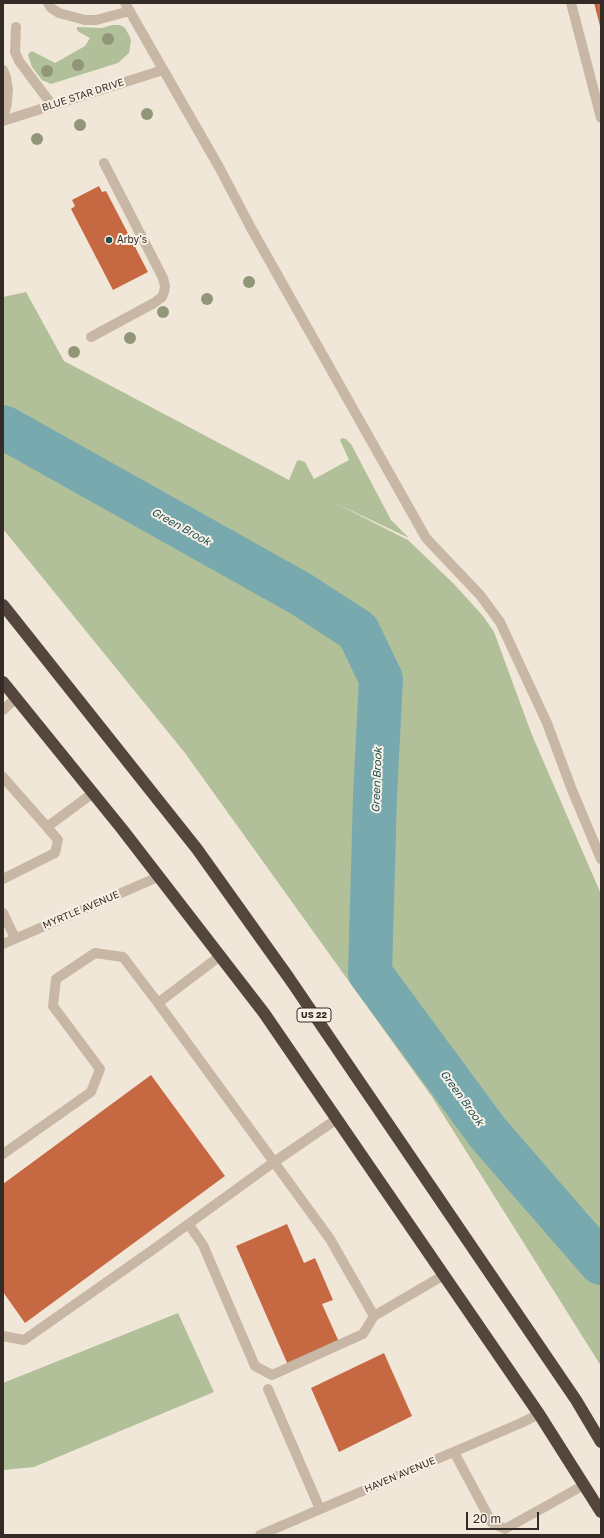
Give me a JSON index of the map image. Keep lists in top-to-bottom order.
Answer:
{
  "streets": {
    "highway": ["US 22"],
    "street": ["BLUE STAR DRIVE", "MYRTLE AVENUE", "HAVEN AVENUE"]
  },
  "water": ["Green Brook"],
  "places": ["Arby's"],
  "scale_bar": "20 m"
}
